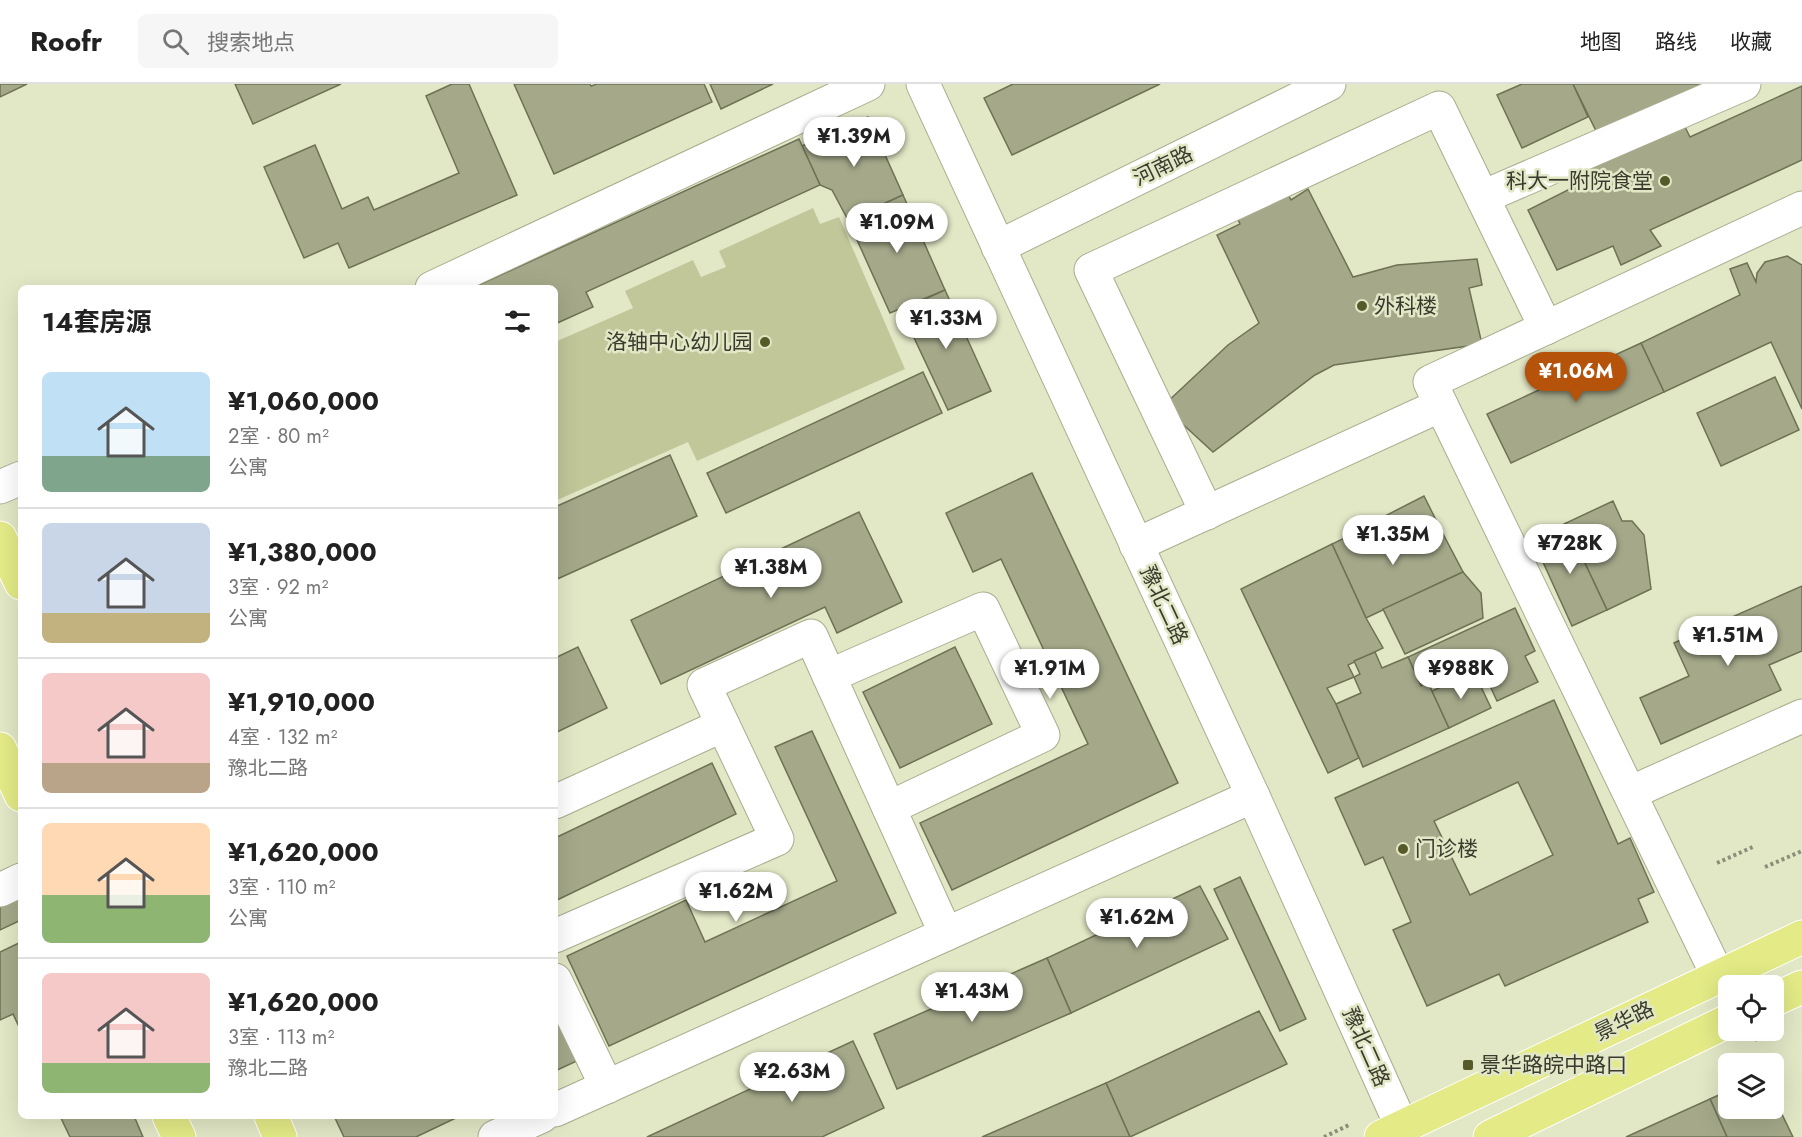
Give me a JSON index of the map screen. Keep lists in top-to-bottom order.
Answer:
{
  "streets": {
    "main road": ["景华路"],
    "street": ["河南路", "豫北二路"]
  },
  "crossings": [
    ["河南路", "豫北二路"],
    ["豫北二路", "景华路"]
  ],
  "places": {
    "other": [
      "科大一附院食堂",
      "外科楼",
      "洛轴中心幼儿园",
      "门诊楼"
    ],
    "transit": ["景华路皖中路口"]
  },
  "page": {
    "header": "Roofr",
    "search": "搜索地点",
    "nav": ["地图", "路线", "收藏"],
    "price": [
      "¥1.39M",
      "¥1.09M",
      "¥1.33M",
      "¥1.06M",
      "¥1.35M",
      "¥728K",
      "¥1.38M",
      "¥1.51M",
      "¥1.91M",
      "¥988K",
      "¥1.62M",
      "¥1.62M",
      "¥1.43M",
      "¥2.63M"
    ],
    "heading": "14套房源",
    "list": [
      {
        "name": "¥1,060,000",
        "note": "2室 · 80 m² · 公寓"
      },
      {
        "name": "¥1,380,000",
        "note": "3室 · 92 m² · 公寓"
      },
      {
        "name": "¥1,910,000",
        "note": "4室 · 132 m² · 豫北二路"
      },
      {
        "name": "¥1,620,000",
        "note": "3室 · 110 m² · 公寓"
      },
      {
        "name": "¥1,620,000",
        "note": "3室 · 113 m² · 豫北二路"
      }
    ]
  }
}
